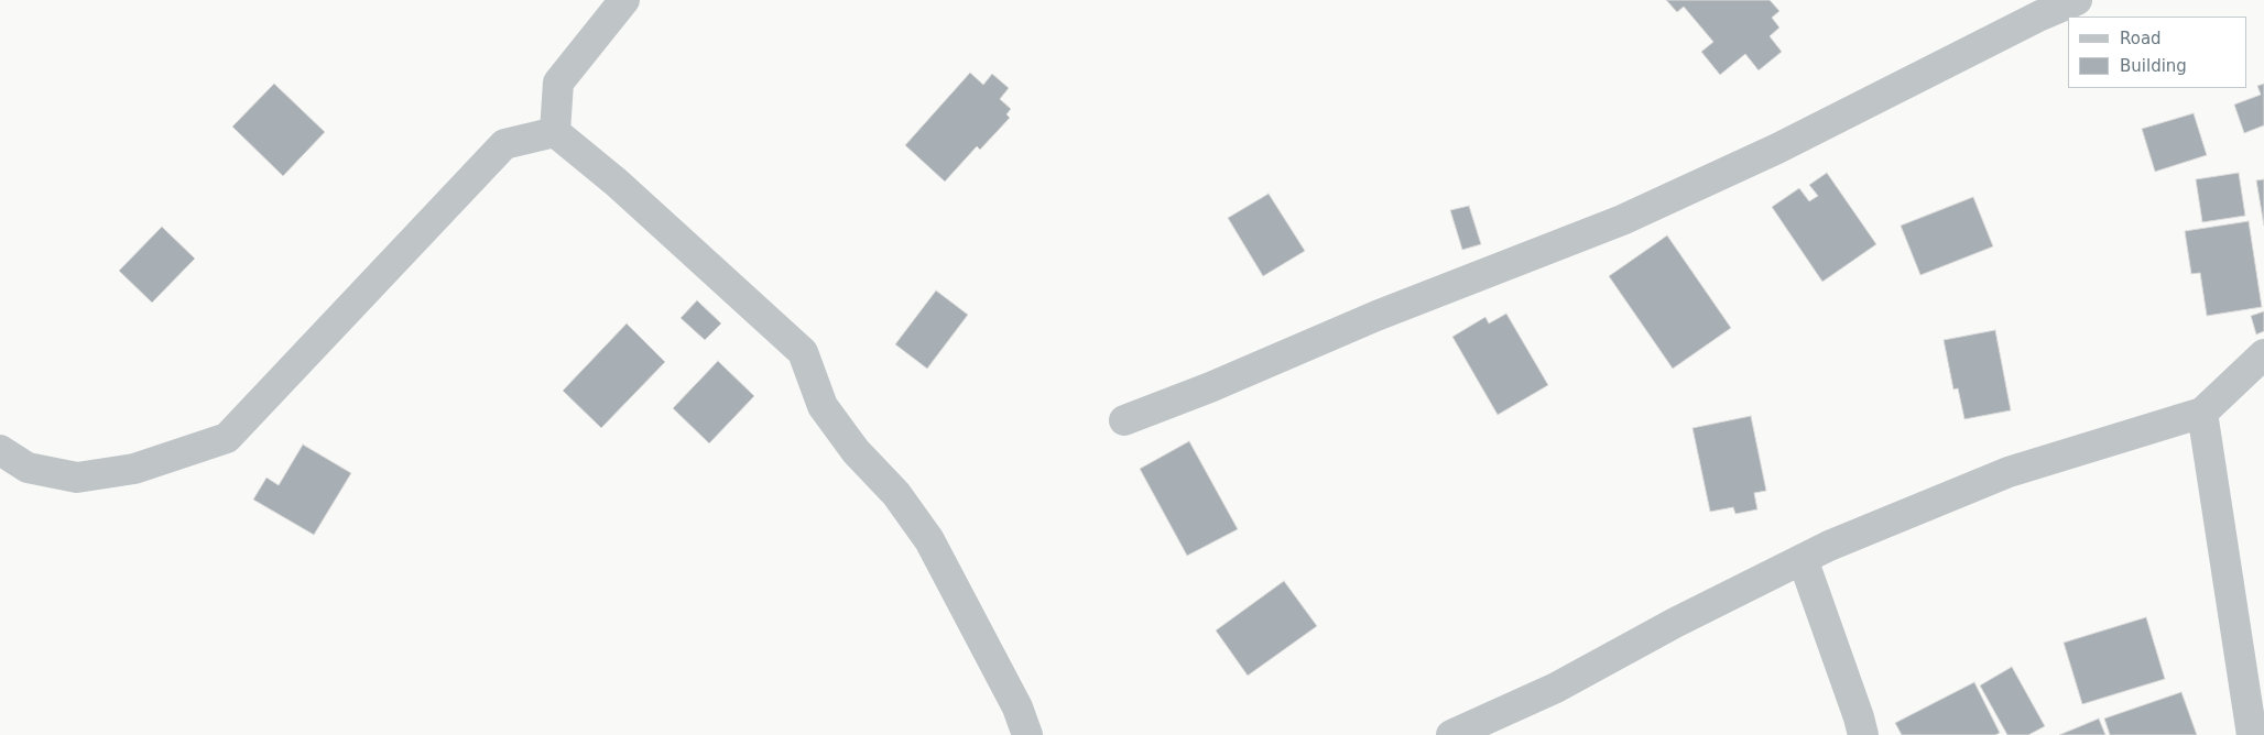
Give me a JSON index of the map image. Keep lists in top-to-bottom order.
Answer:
{
  "legend": ["Road", "Building"]
}
